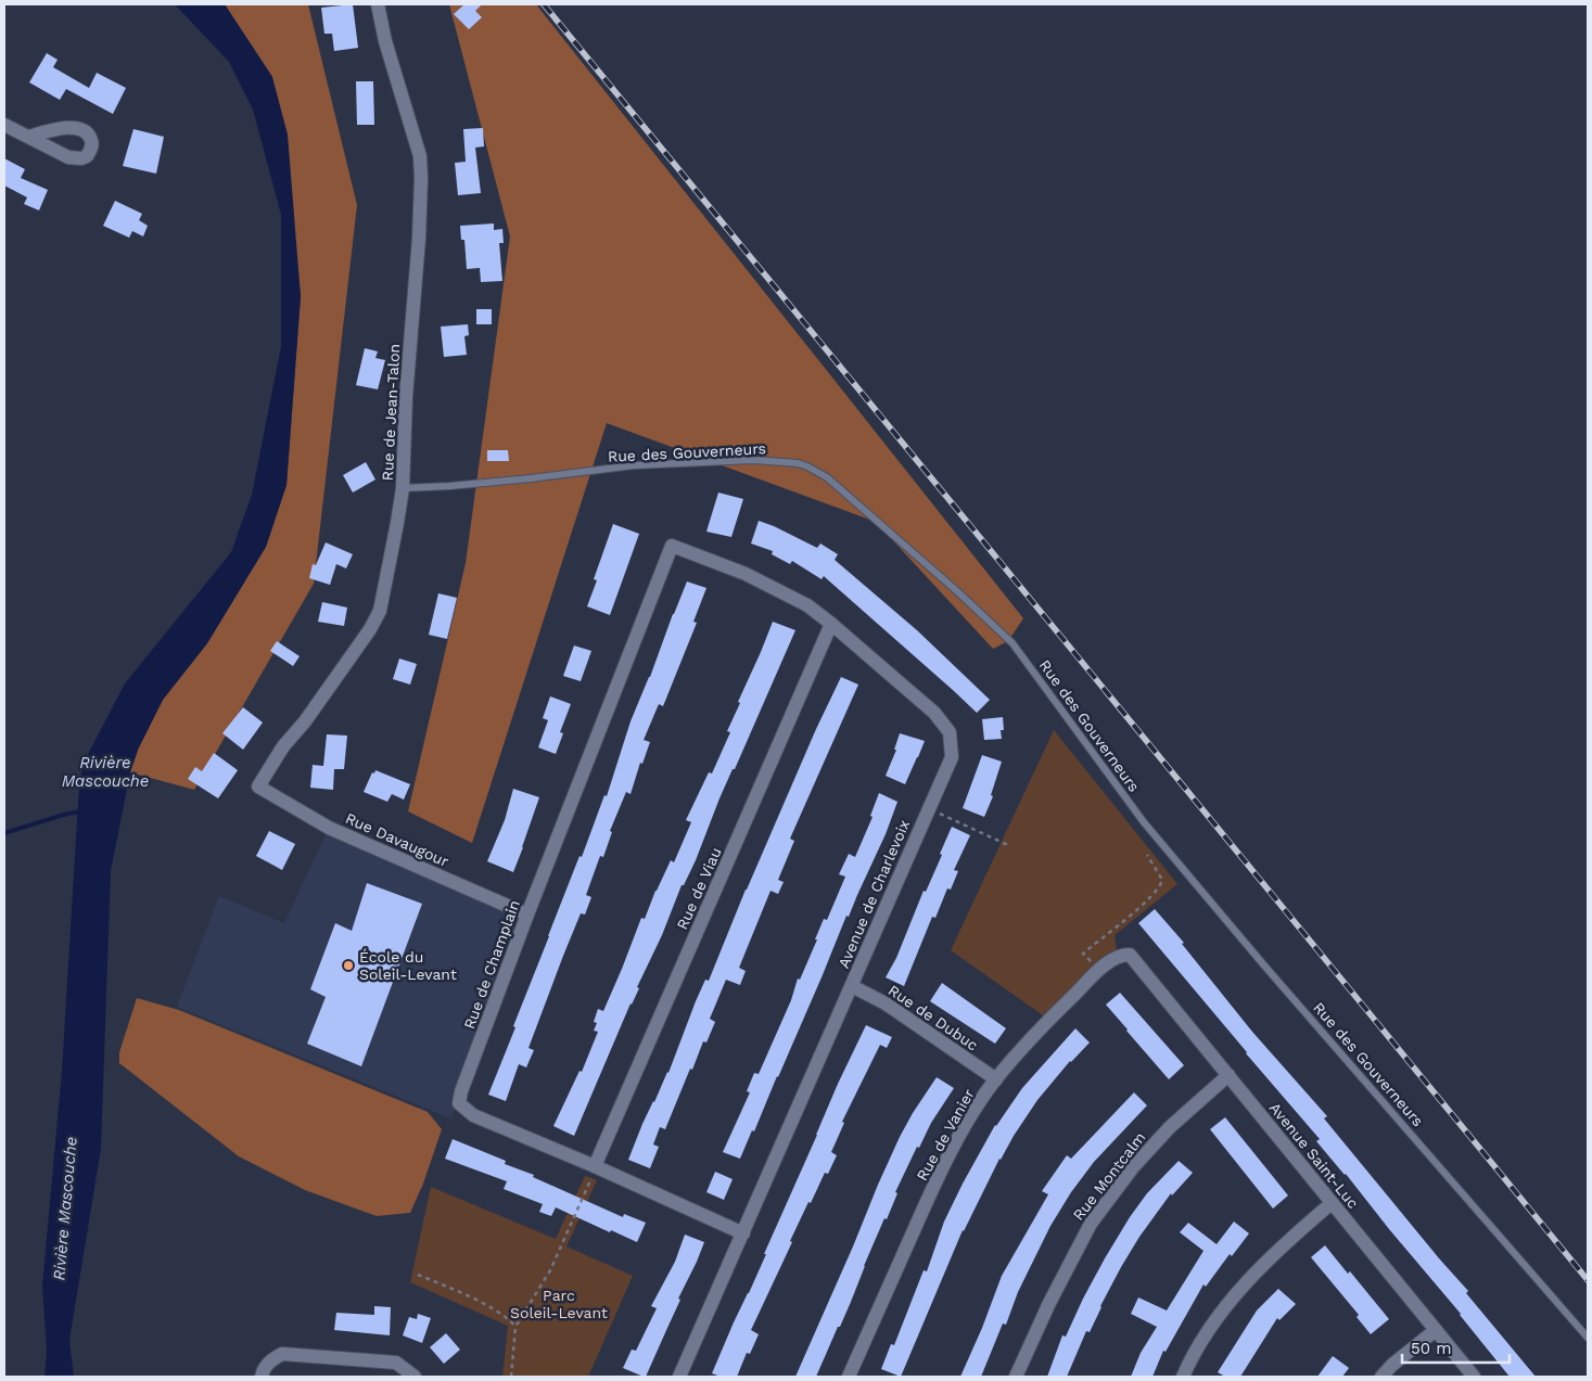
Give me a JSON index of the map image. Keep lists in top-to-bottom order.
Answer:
{
  "streets": {
    "street": [
      "Rue de Jean-Talon",
      "Rue Davaugour",
      "Rue de Viau",
      "Avenue de Charlevoix",
      "Rue de Champlain",
      "Rue de Dubuc",
      "Rue de Vanier",
      "Avenue Saint-Luc",
      "Rue Montcalm"
    ],
    "lane": ["Rue des Gouverneurs"]
  },
  "crossings": [
    ["Rue de Jean-Talon", "Rue des Gouverneurs"],
    ["Rue de Jean-Talon", "Rue Davaugour"],
    ["Rue Davaugour", "Rue de Champlain"],
    ["Rue de Viau", "Avenue de Charlevoix"],
    ["Rue de Viau", "Rue de Champlain"],
    ["Avenue de Charlevoix", "Rue de Champlain"],
    ["Avenue de Charlevoix", "Rue de Dubuc"],
    ["Rue de Dubuc", "Rue de Vanier"],
    ["Rue de Vanier", "Avenue Saint-Luc"],
    ["Avenue Saint-Luc", "Rue Montcalm"]
  ],
  "water": ["Rivière Mascouche"],
  "parks": ["Parc Soleil-Levant"],
  "places": ["École du Soleil-Levant"],
  "scale_bar": "50 m"
}
